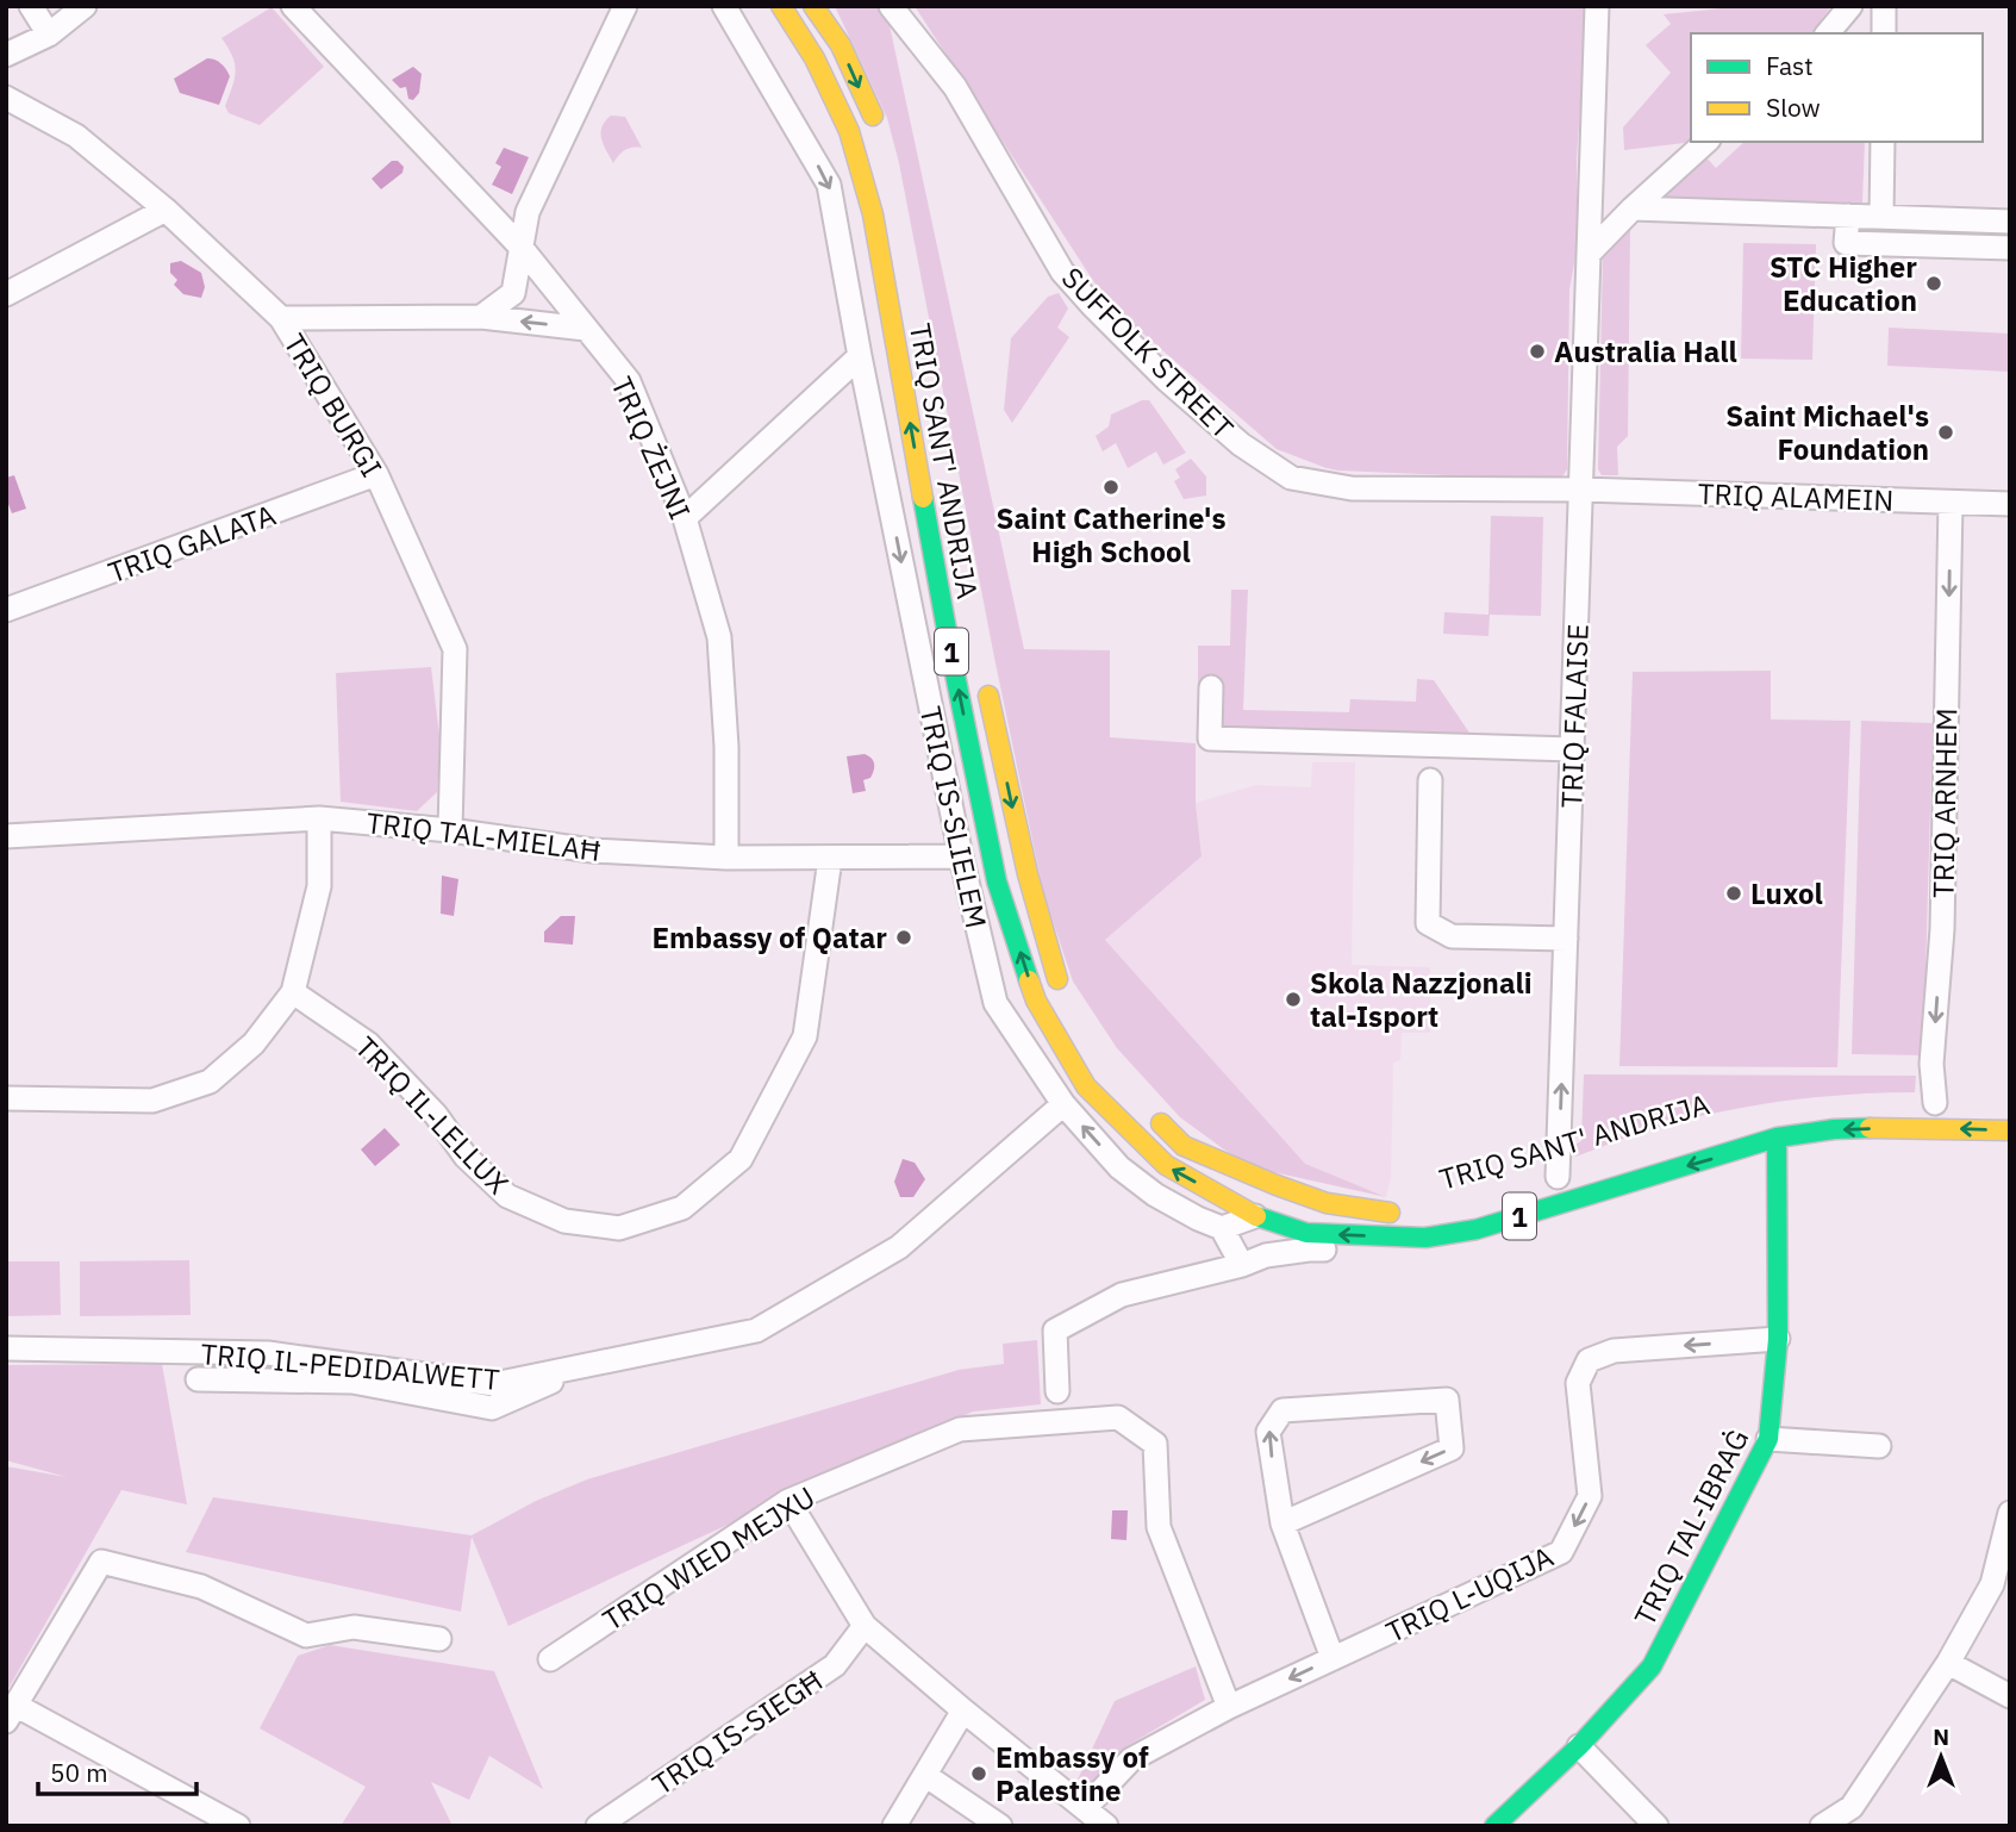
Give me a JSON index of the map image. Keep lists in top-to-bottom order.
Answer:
{
  "streets": {
    "main road": ["TRIQ SANT' ANDRIJA", "1", "TRIQ TAL-IBRAĠ"],
    "street": [
      "SUFFOLK STREET",
      "TRIQ BURGI",
      "TRIQ ŻEJNI",
      "TRIQ ALAMEIN",
      "TRIQ GALATA",
      "TRIQ FALAISE",
      "TRIQ ARNHEM",
      "TRIQ IS-SLIELEM",
      "TRIQ TAL-MIELAĦ",
      "TRIQ IL-LELLUX",
      "TRIQ IL-PEDIDALWETT",
      "TRIQ WIED MEJXU",
      "TRIQ L-UQIJA",
      "TRIQ IS-SIEGĦ"
    ]
  },
  "crossings": [
    ["SUFFOLK STREET", "TRIQ ALAMEIN"],
    ["SUFFOLK STREET", "TRIQ FALAISE"],
    ["TRIQ BURGI", "TRIQ GALATA"],
    ["TRIQ BURGI", "TRIQ TAL-MIELAĦ"],
    ["TRIQ ŻEJNI", "TRIQ TAL-MIELAĦ"],
    ["TRIQ SANT' ANDRIJA", "TRIQ TAL-IBRAĠ"],
    ["TRIQ ALAMEIN", "TRIQ FALAISE"],
    ["TRIQ ALAMEIN", "TRIQ ARNHEM"],
    ["TRIQ IS-SLIELEM", "TRIQ TAL-MIELAĦ"],
    ["TRIQ IS-SLIELEM", "TRIQ IL-PEDIDALWETT"],
    ["TRIQ TAL-MIELAĦ", "TRIQ IL-LELLUX"],
    ["TRIQ TAL-IBRAĠ", "TRIQ L-UQIJA"],
    ["TRIQ WIED MEJXU", "TRIQ L-UQIJA"]
  ],
  "one_way": ["TRIQ ARNHEM", "TRIQ L-UQIJA"],
  "places": [
    "STC Higher Education",
    "Australia Hall",
    "Saint Michael's Foundation",
    "Saint Catherine's High School",
    "Luxol",
    "Embassy of Qatar",
    "Skola Nazzjonali tal-Isport",
    "Embassy of Palestine"
  ],
  "legend": ["Fast", "Slow"],
  "scale_bar": "50 m",
  "north": "top"
}
